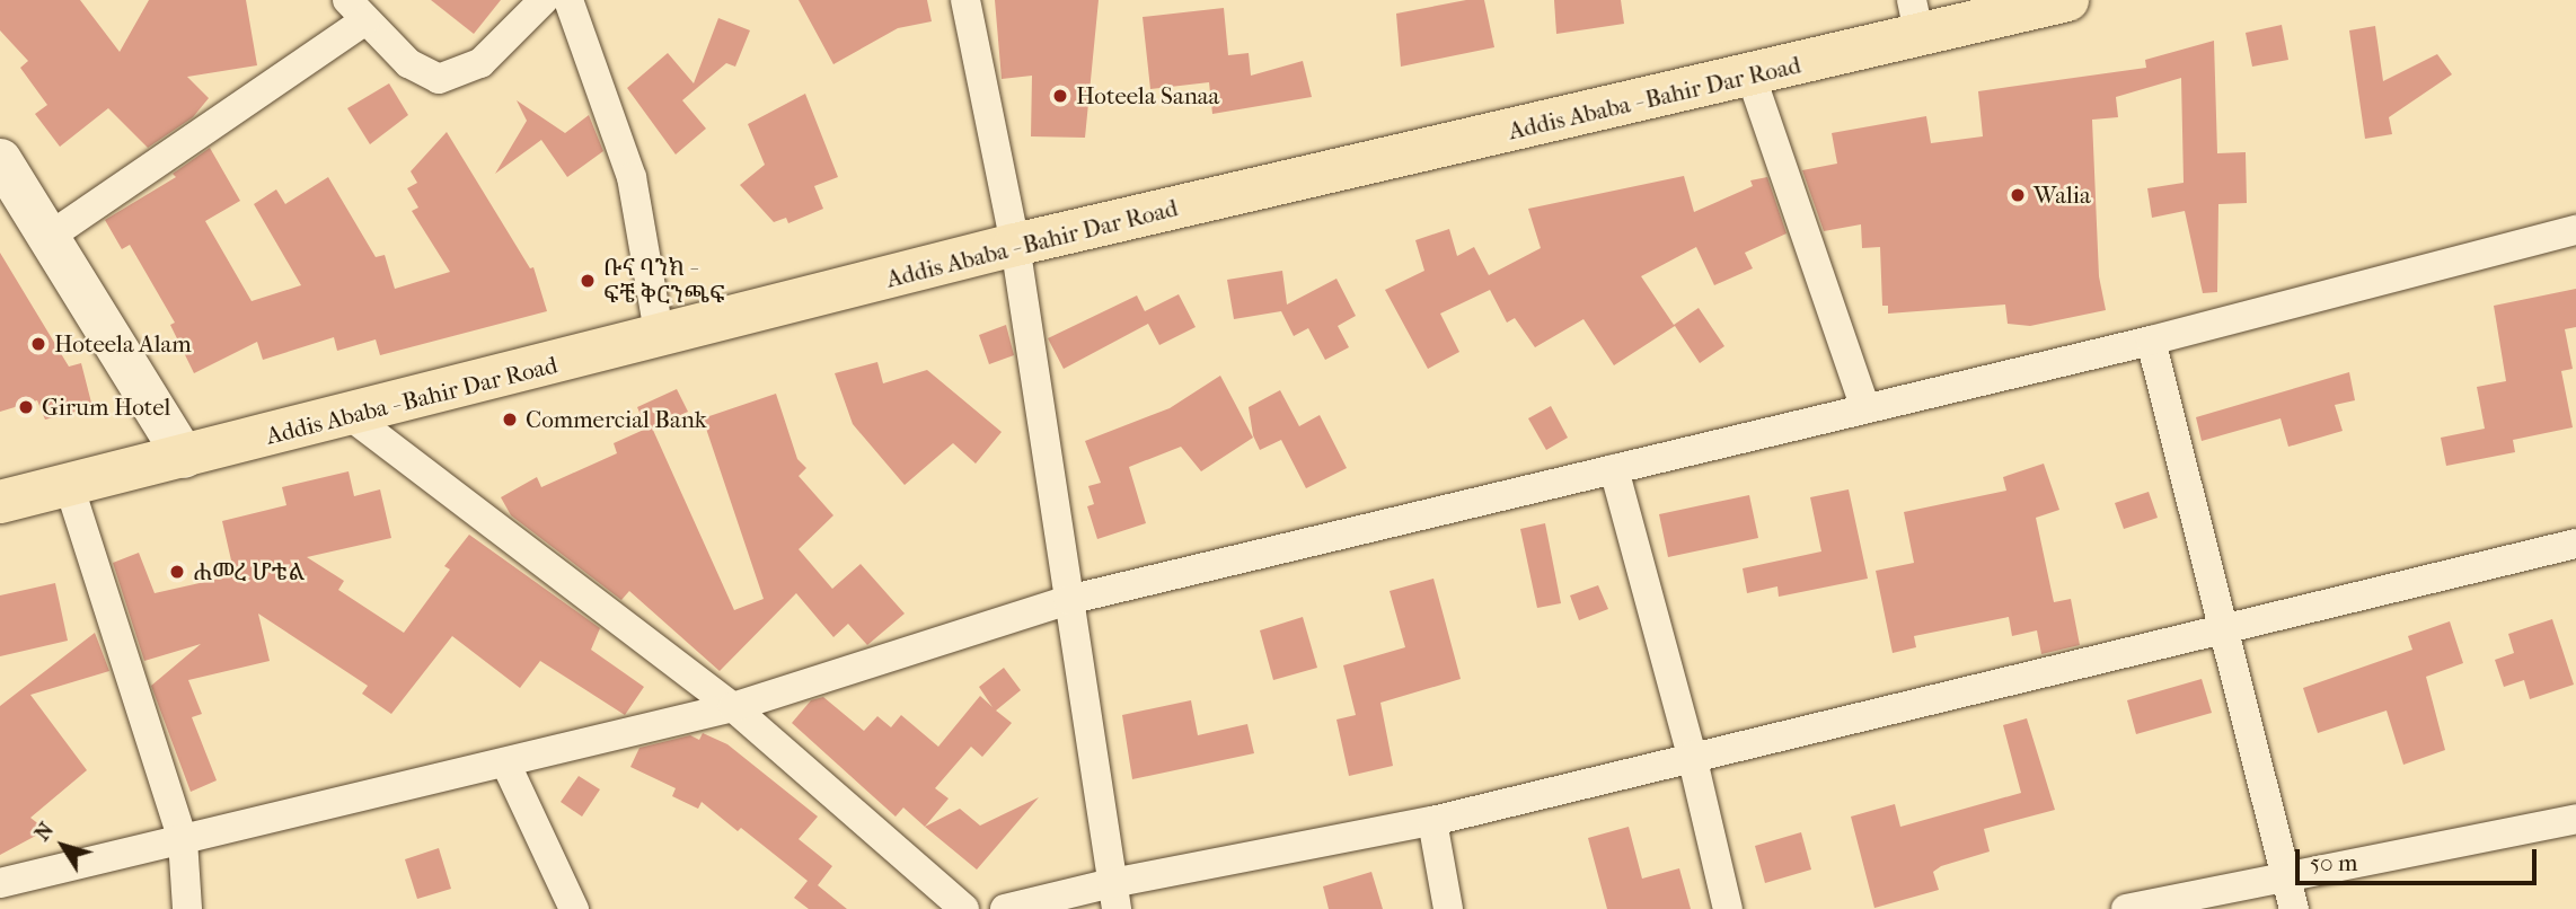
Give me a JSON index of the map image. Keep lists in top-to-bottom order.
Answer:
{
  "streets": {
    "highway": ["Addis Ababa - Bahir Dar Road"]
  },
  "places": [
    "Hoteela Sanaa",
    "Walia",
    "ቡና ባንክ - ፍቼ ቅርንጫፍ",
    "Hoteela Alam",
    "Girum Hotel",
    "Commercial Bank",
    "ሐመረ ሆቴል"
  ],
  "scale_bar": "50 m",
  "north": "top left"
}
